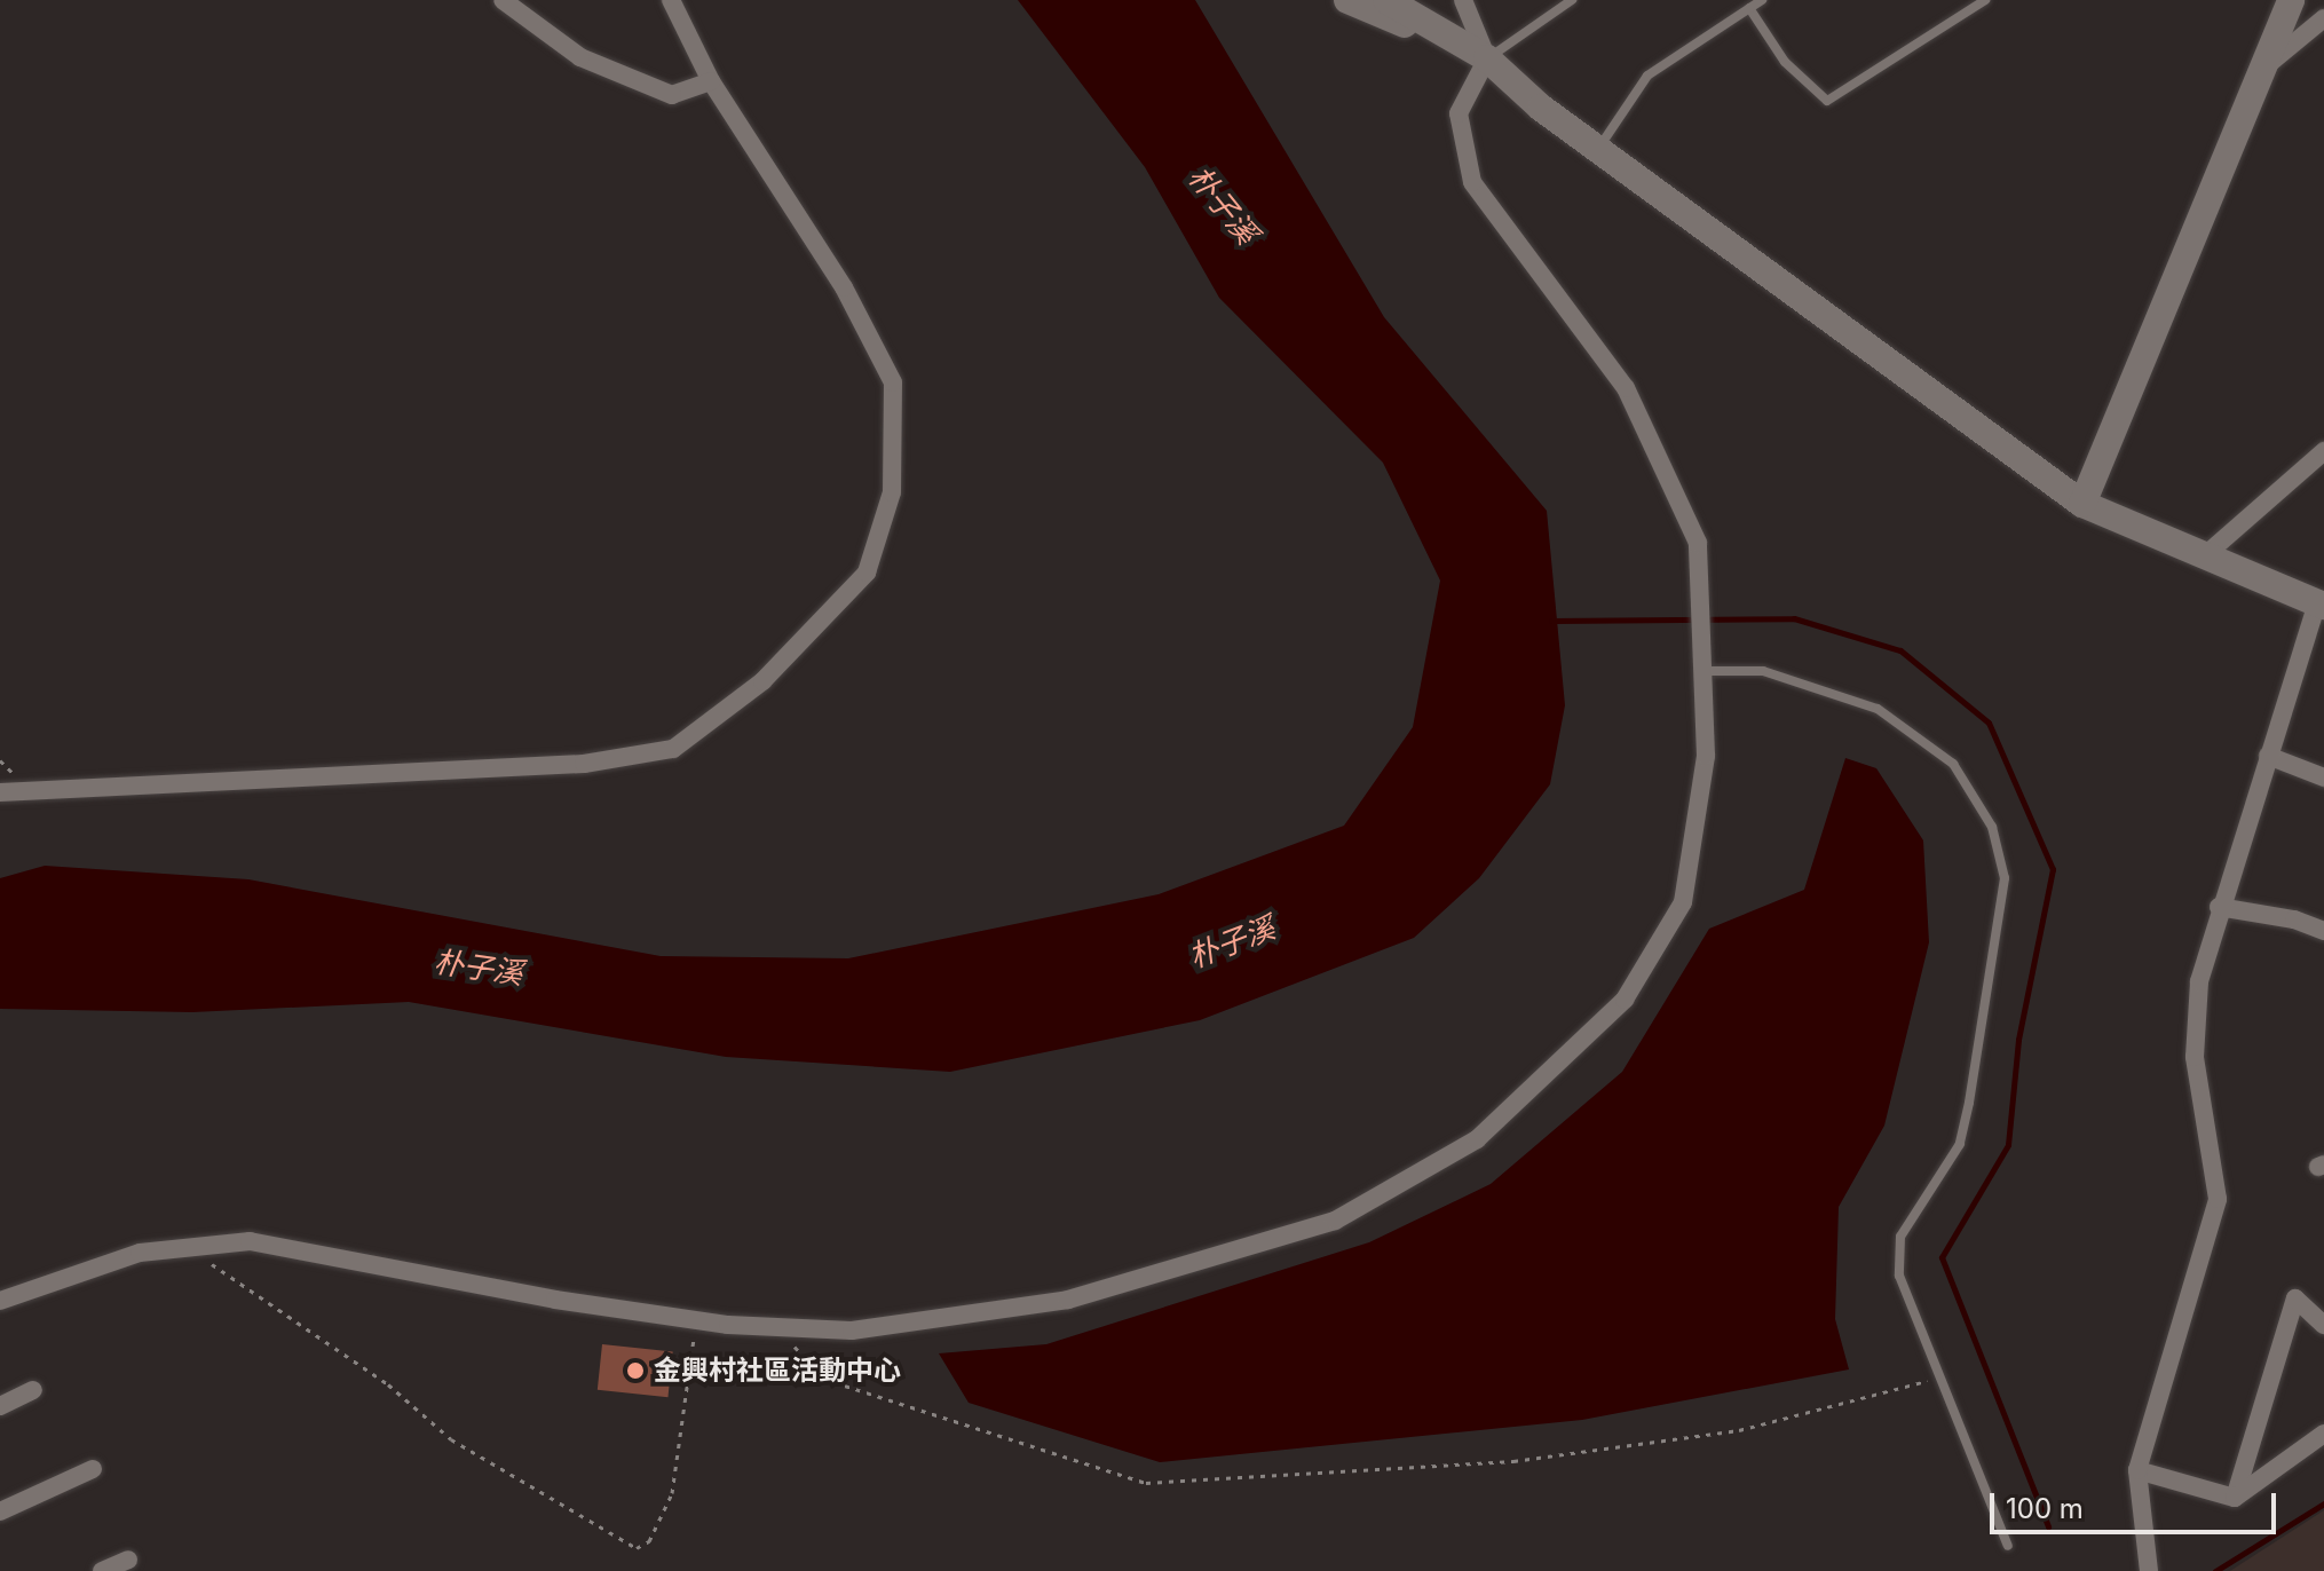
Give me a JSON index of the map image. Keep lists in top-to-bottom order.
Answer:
{
  "water": ["朴子溪"],
  "places": ["金興村社區活動中心"],
  "scale_bar": "100 m"
}
